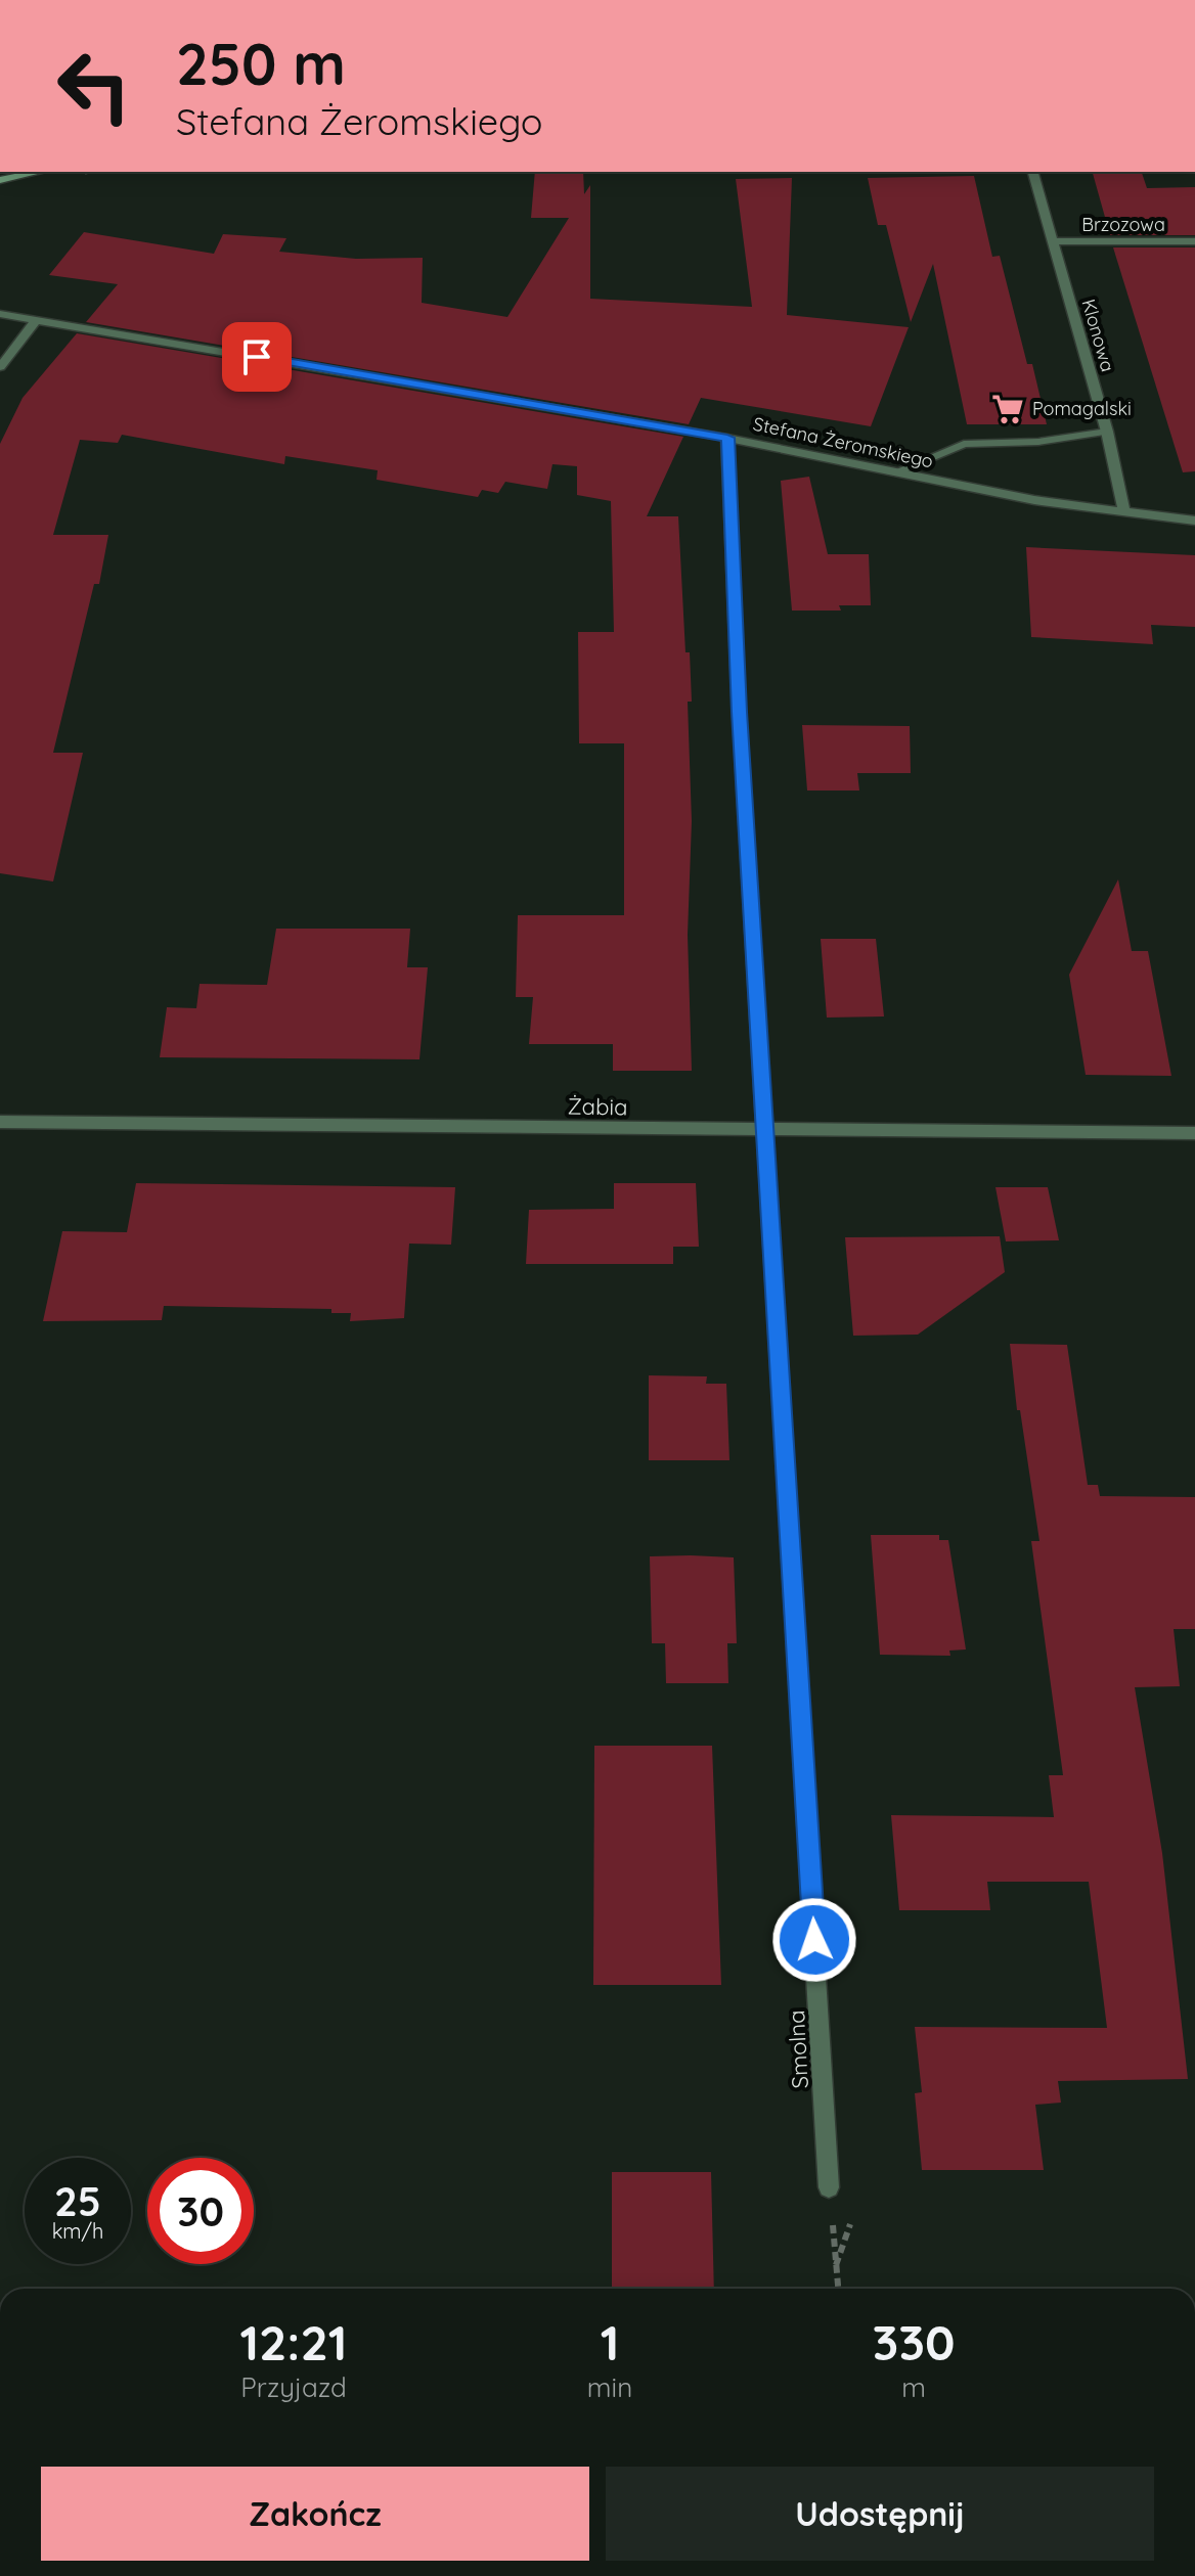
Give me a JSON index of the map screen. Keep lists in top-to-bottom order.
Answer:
{
  "streets": {
    "street": [
      "Brzozowa",
      "Klonowa",
      "Stefana Żeromskiego",
      "Żabia",
      "Smolna"
    ]
  },
  "crossings": [
    ["Brzozowa", "Klonowa"],
    ["Klonowa", "Stefana Żeromskiego"],
    ["Stefana Żeromskiego", "Smolna"],
    ["Żabia", "Smolna"]
  ],
  "places": {
    "supermarket": ["Pomagalski"]
  },
  "page": {
    "turn": ["250 m", "Stefana Żeromskiego"],
    "speed": "25 km/h",
    "limit": "30",
    "eta": [
      "12:21",
      "Przyjazd",
      "1",
      "min",
      "330",
      "m"
    ],
    "buttons": ["Zakończ", "Udostępnij"]
  }
}
